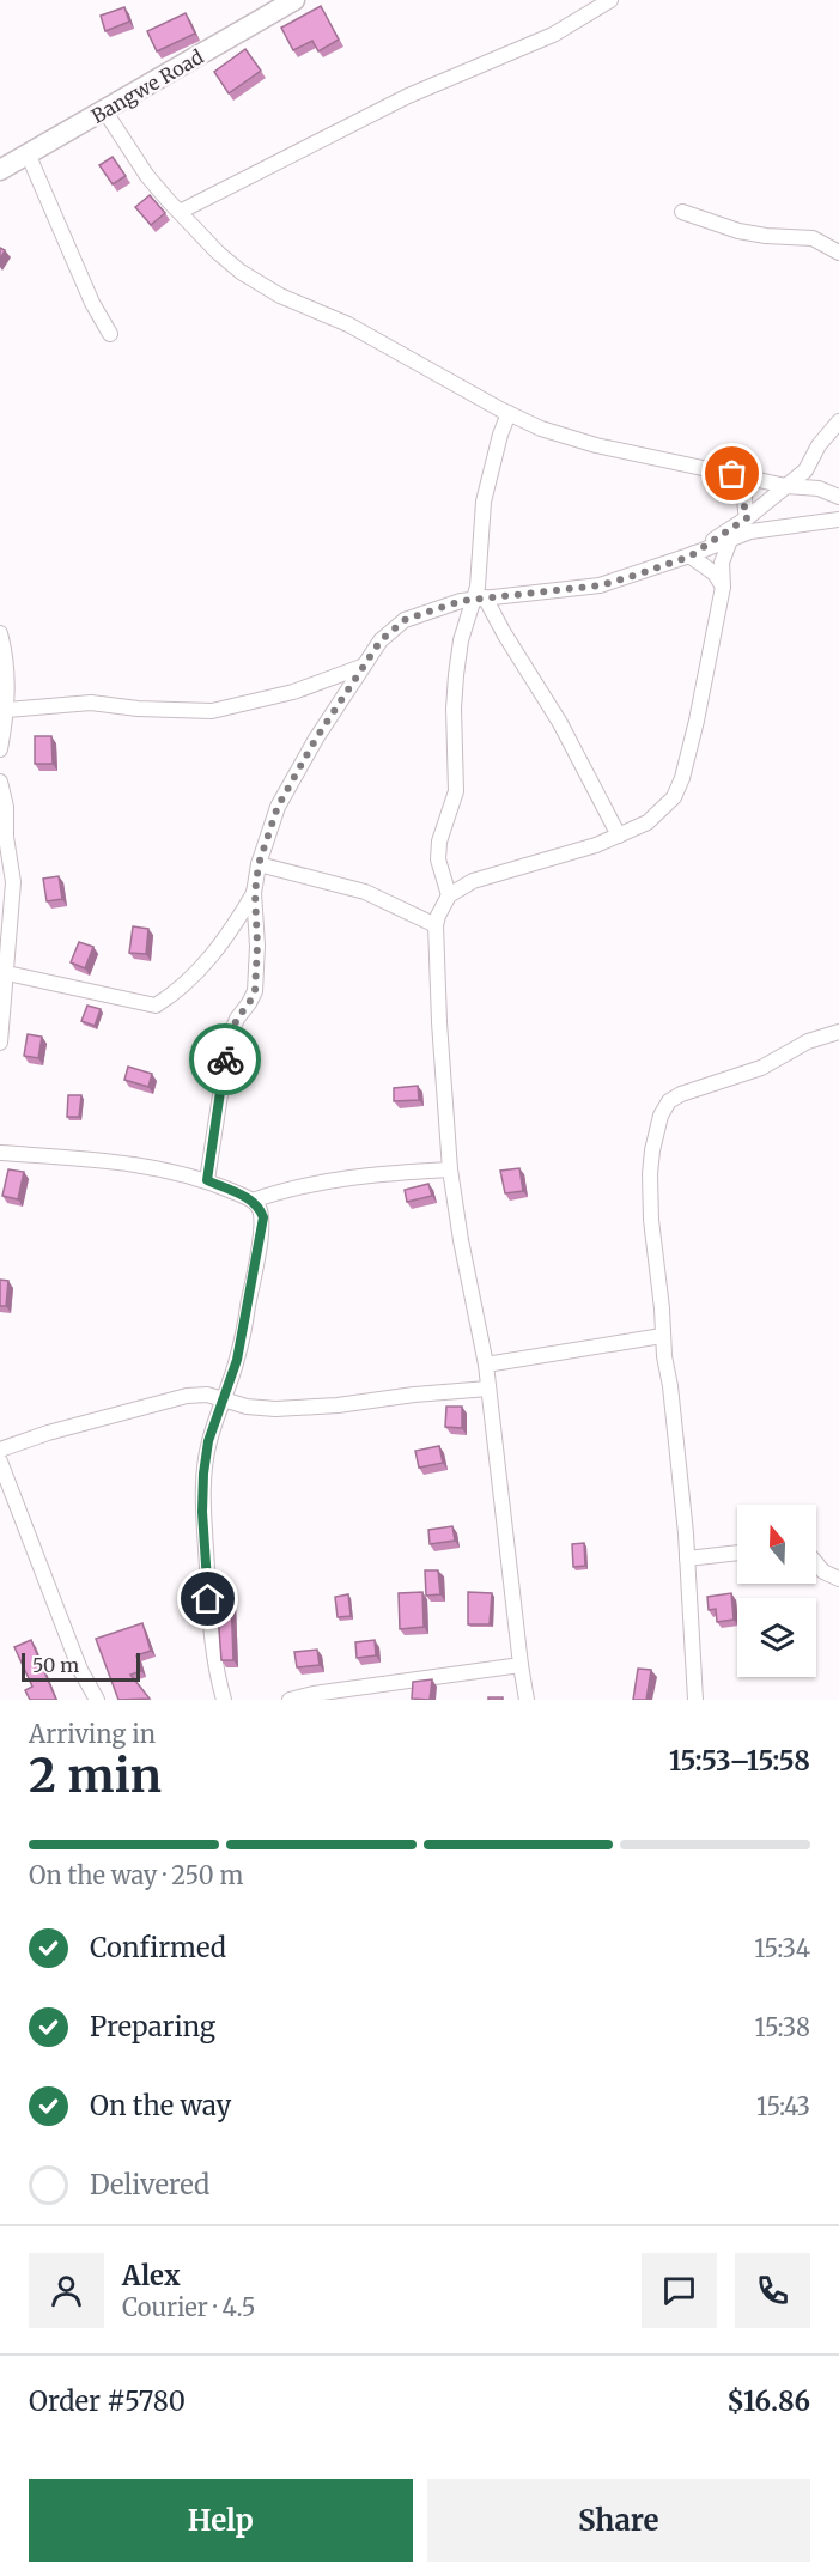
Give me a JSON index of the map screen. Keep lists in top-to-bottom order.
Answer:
{
  "streets": {
    "street": ["Bangwe Road"]
  },
  "scale_bar": "50 m",
  "north": "top",
  "page": {
    "scale": "50 m",
    "heading": ["2 min", "Arriving in", "15:53–15:58"],
    "panel": [
      "Alex",
      "Courier · 4.5",
      "Order #5780",
      "$16.86"
    ],
    "bar": "On the way · 250 m",
    "list": [
      ["Confirmed", "15:34"],
      ["Preparing", "15:38"],
      ["On the way", "15:43"],
      "Delivered"
    ],
    "buttons": ["Help", "Share"]
  }
}
